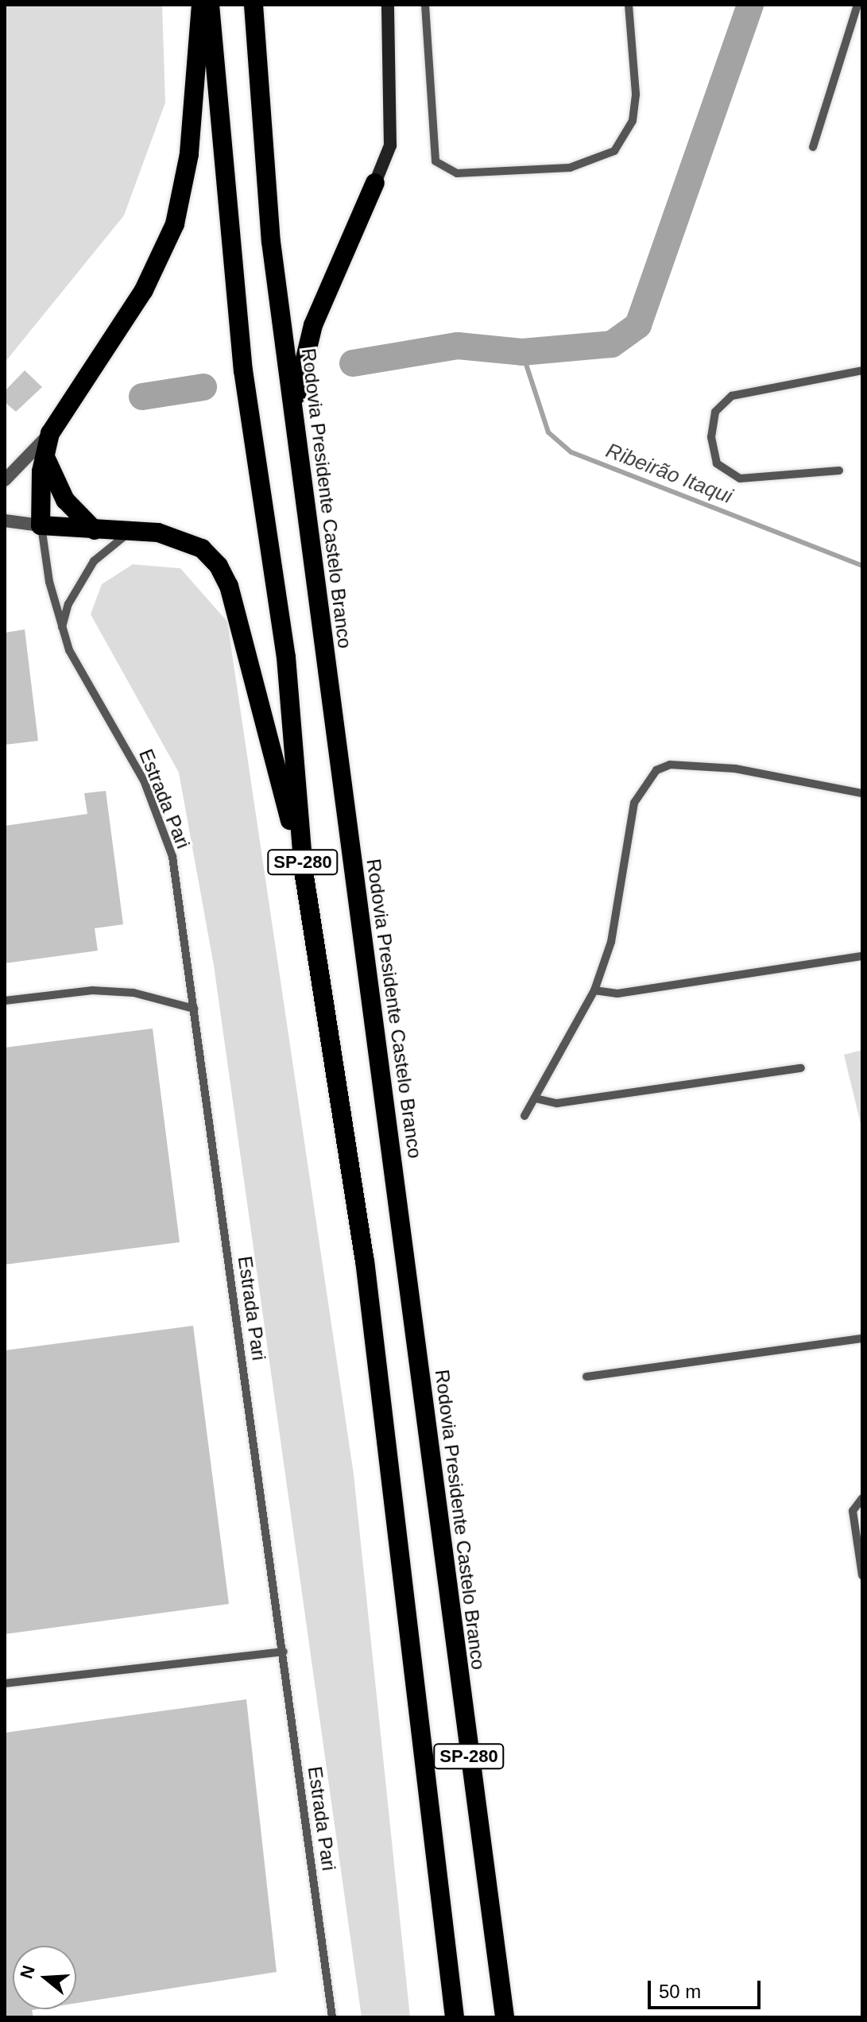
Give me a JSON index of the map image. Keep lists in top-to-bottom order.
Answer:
{
  "streets": {
    "highway": ["Rodovia Presidente Castelo Branco", "SP-280"],
    "lane": ["Estrada Pari"]
  },
  "water": ["Ribeirão Itaqui"],
  "scale_bar": "50 m",
  "north": "left"
}
